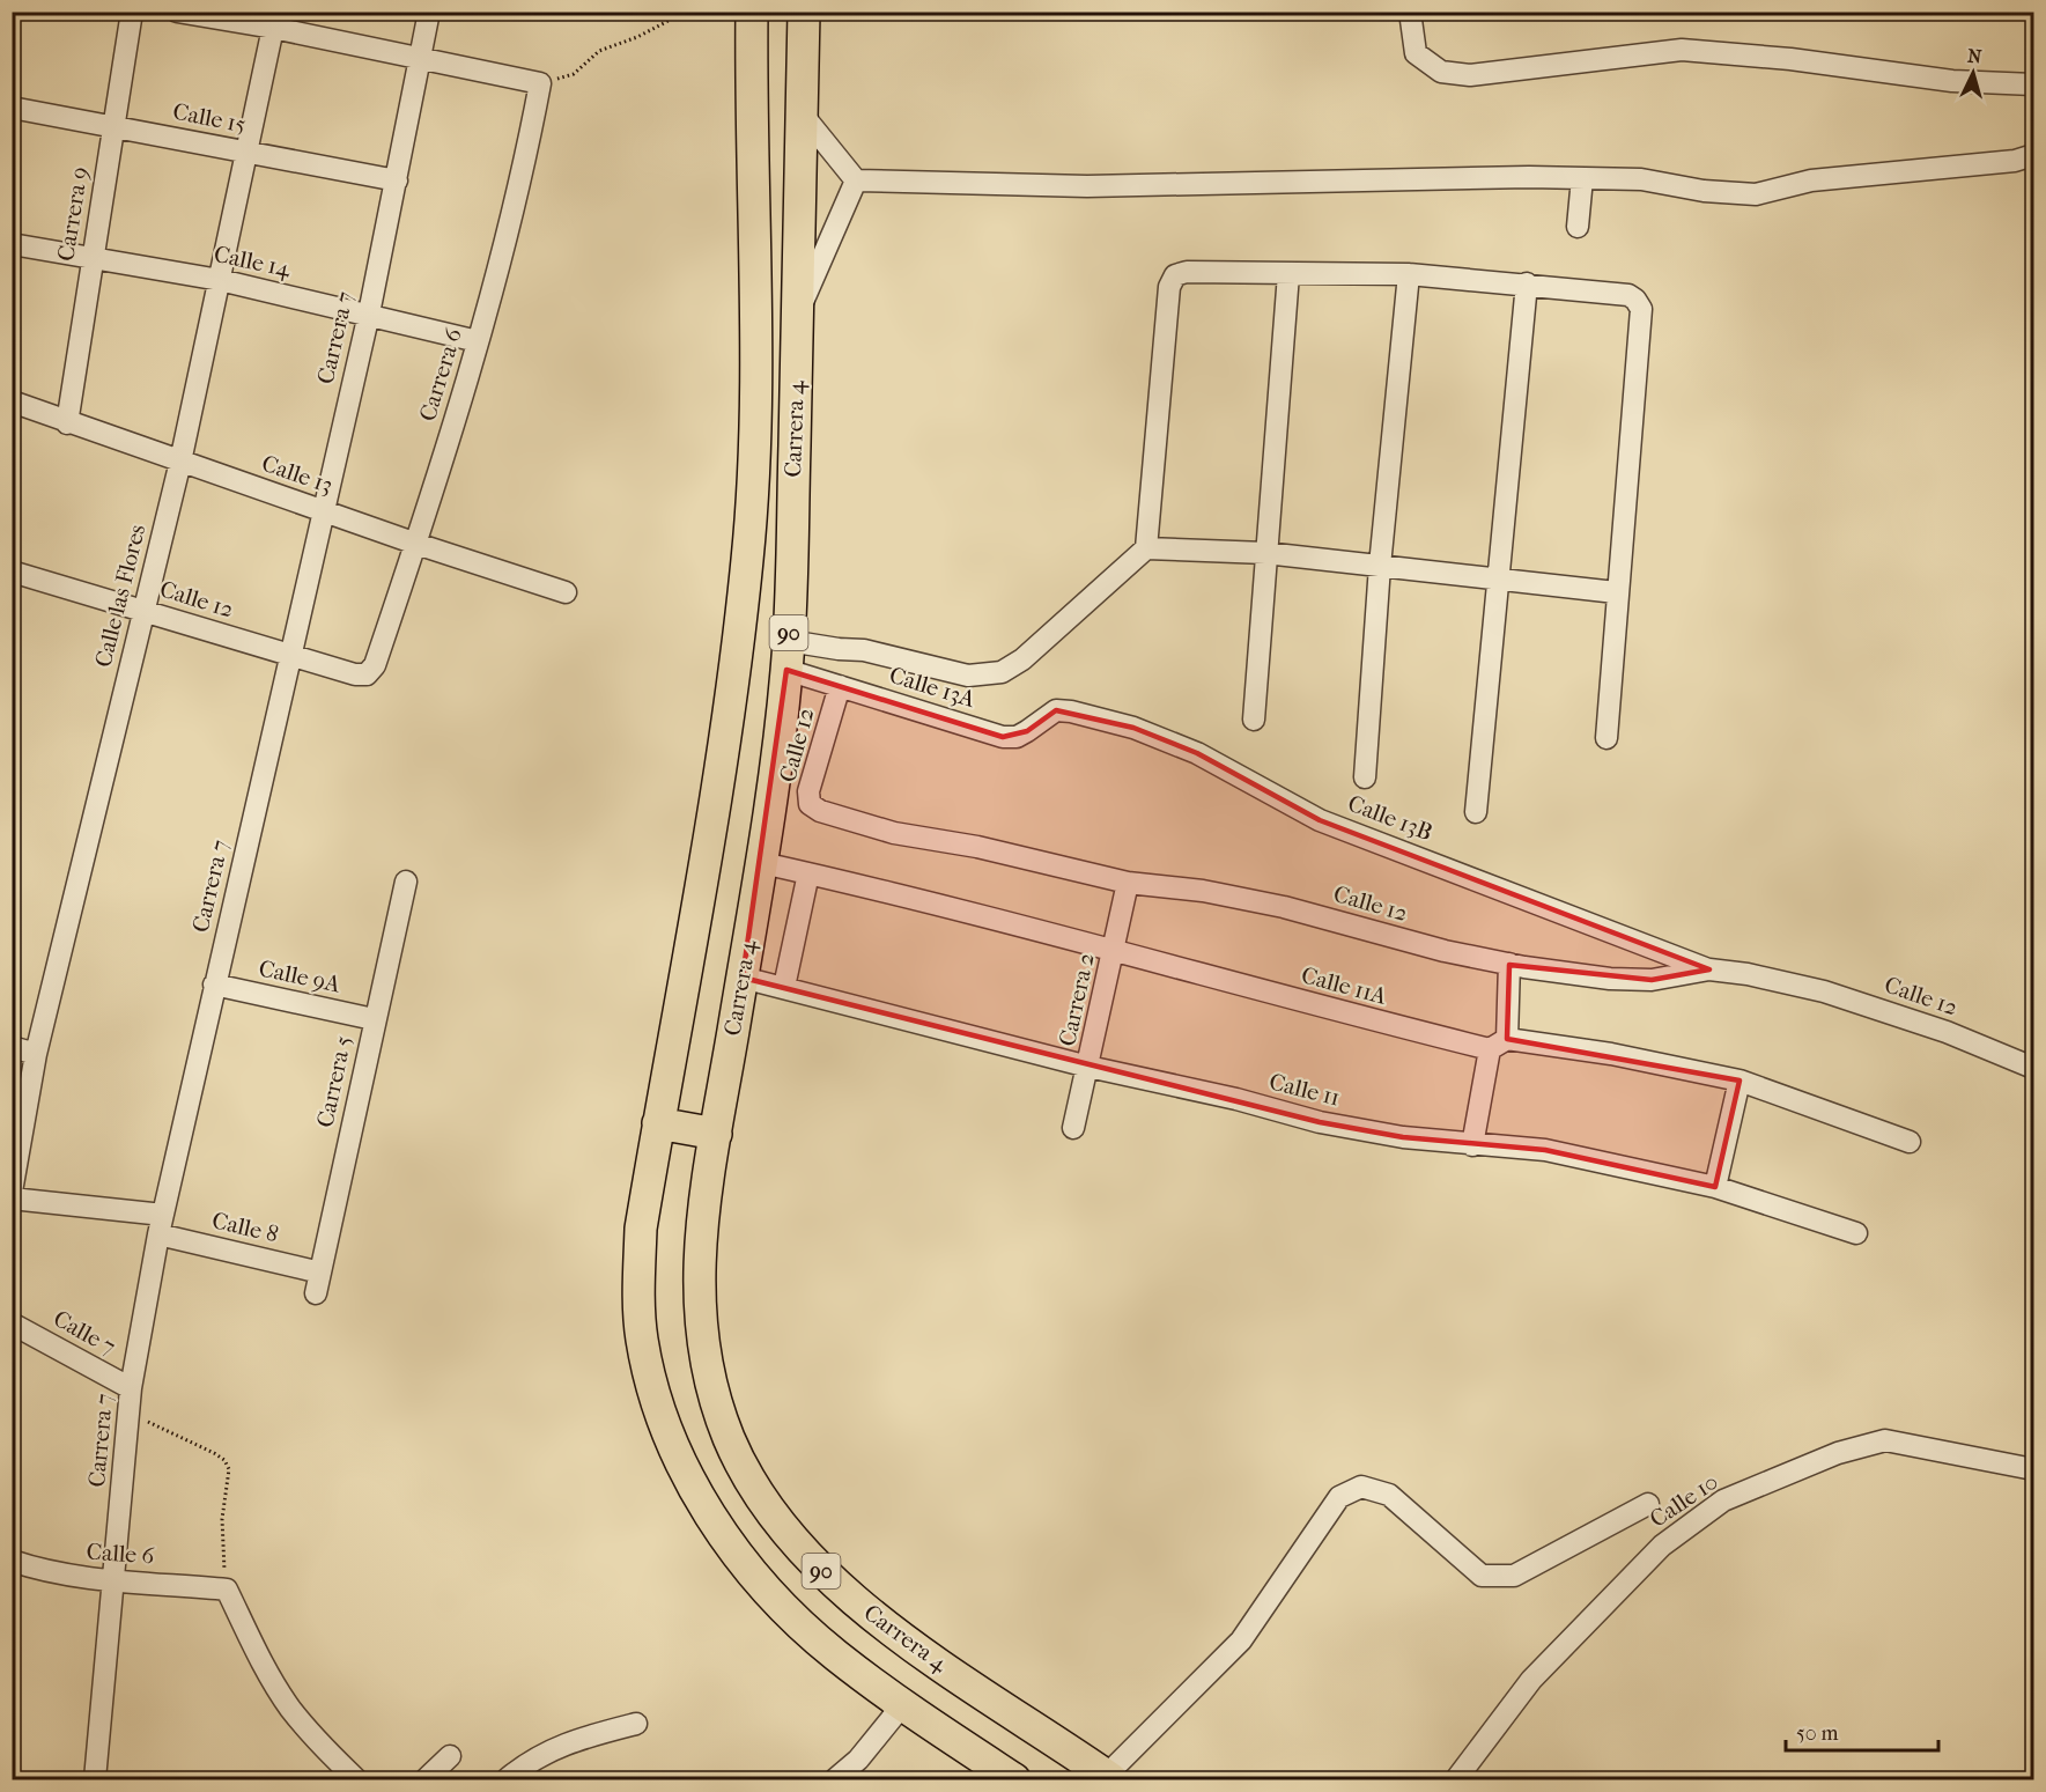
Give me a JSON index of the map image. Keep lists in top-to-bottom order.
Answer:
{
  "streets": {
    "highway": ["Carrera 4", "90"],
    "street": [
      "Calle 15",
      "Carrera 9",
      "Calle 14",
      "Carrera 7",
      "Carrera 6",
      "Calle 13",
      "Calle las Flores",
      "Calle 12",
      "Calle 13A",
      "Calle 13B",
      "Calle 9A",
      "Calle 11A",
      "Carrera 2",
      "Carrera 5",
      "Calle 11",
      "Calle 8",
      "Calle 7",
      "Calle 10",
      "Calle 6"
    ]
  },
  "crossings": [
    ["Calle 15", "Carrera 9"],
    ["Calle 15", "Carrera 7"],
    ["Calle 15", "Calle las Flores"],
    ["Carrera 9", "Calle 14"],
    ["Carrera 9", "Calle 13"],
    ["Calle 14", "Carrera 7"],
    ["Calle 14", "Carrera 6"],
    ["Calle 14", "Calle las Flores"],
    ["Carrera 7", "Calle 13"],
    ["Carrera 7", "Calle 12"],
    ["Carrera 7", "Calle 9A"],
    ["Carrera 7", "Calle 8"],
    ["Carrera 7", "Calle 7"],
    ["Carrera 7", "Calle 6"],
    ["Carrera 6", "Calle 13"],
    ["Carrera 6", "Calle 12"],
    ["Carrera 4", "Calle 13A"],
    ["Carrera 4", "Calle 11A"],
    ["Carrera 4", "Calle 11"],
    ["Calle 13", "Calle las Flores"],
    ["Calle las Flores", "Calle 12"],
    ["Calle 12", "Calle 13A"],
    ["Calle 12", "Calle 13B"],
    ["Calle 12", "Carrera 2"],
    ["Calle 13A", "Calle 13B"],
    ["Calle 9A", "Carrera 5"],
    ["Calle 11A", "Carrera 2"],
    ["Carrera 2", "Calle 11"],
    ["Carrera 5", "Calle 8"]
  ],
  "scale_bar": "50 m",
  "north": "top"
}
